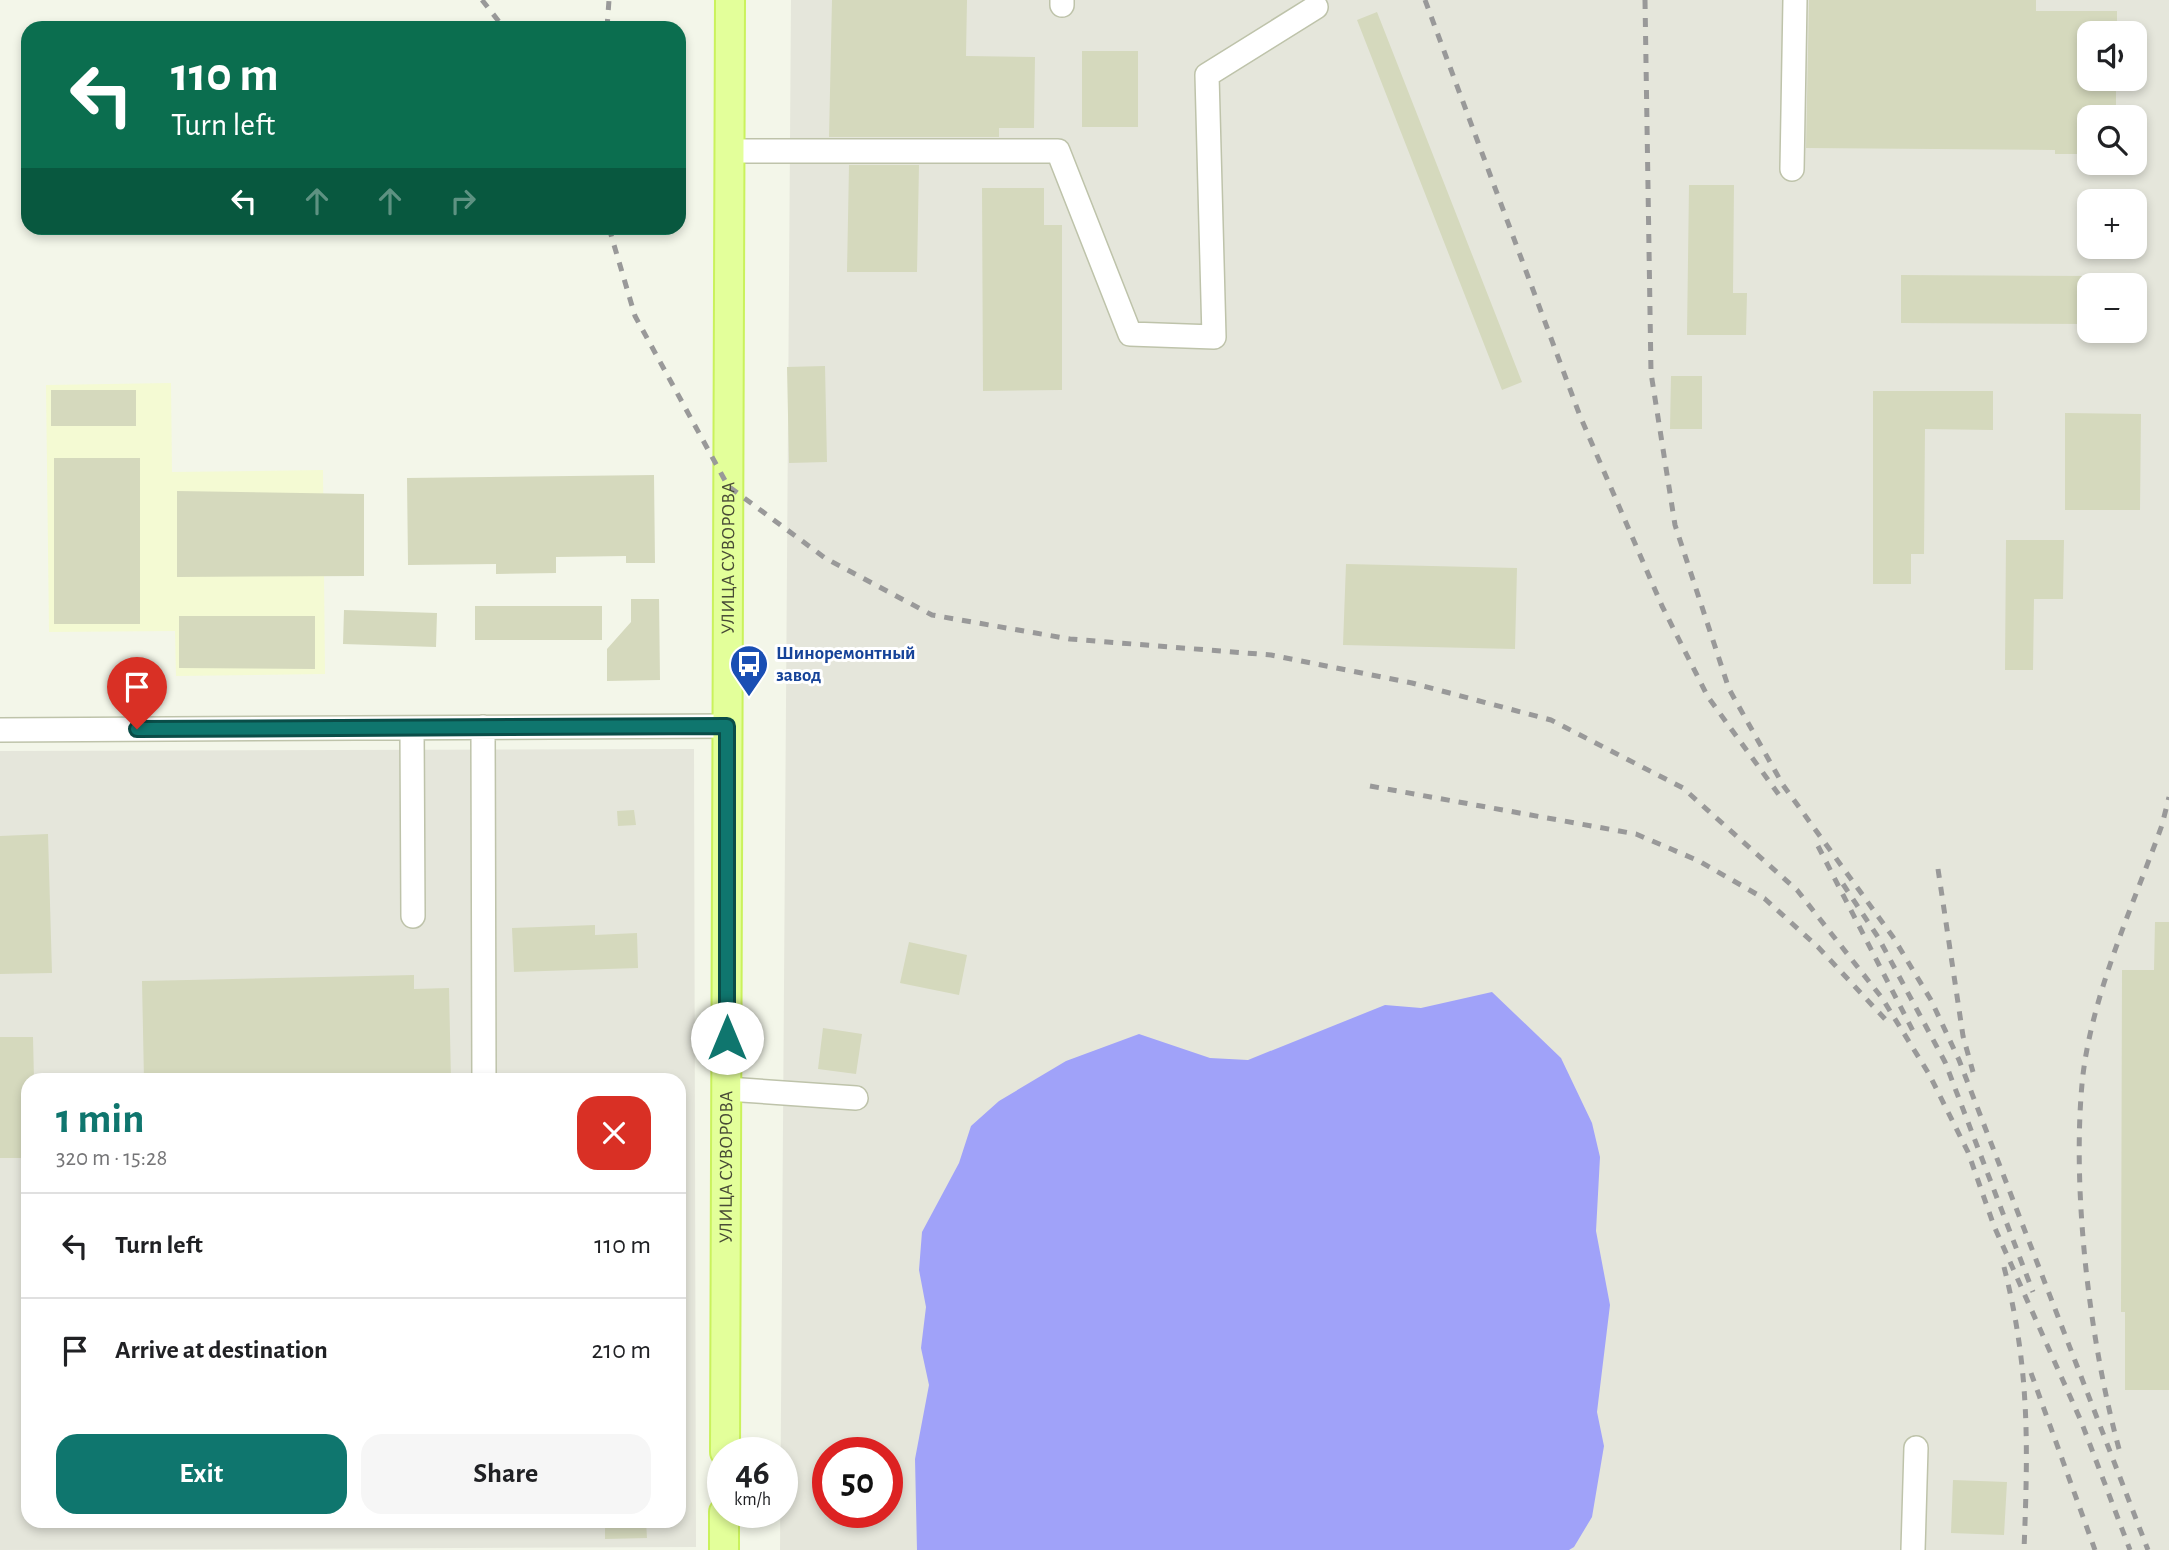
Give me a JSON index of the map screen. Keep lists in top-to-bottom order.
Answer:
{
  "streets": {
    "main road": ["УЛИЦА СУВОРОВА"]
  },
  "places": {
    "bus stop": ["Шиноремонтный завод"]
  },
  "page": {
    "map_buttons": ["+", "−"],
    "turn": ["110 m", "Turn left"],
    "heading": ["1 min", "320 m · 15:28"],
    "list": [
      {
        "name": "Turn left",
        "value": "110 m"
      },
      {
        "name": "Arrive at destination",
        "value": "210 m"
      }
    ],
    "buttons": ["Exit", "Share"],
    "speed": "46 km/h",
    "limit": "50"
  }
}
